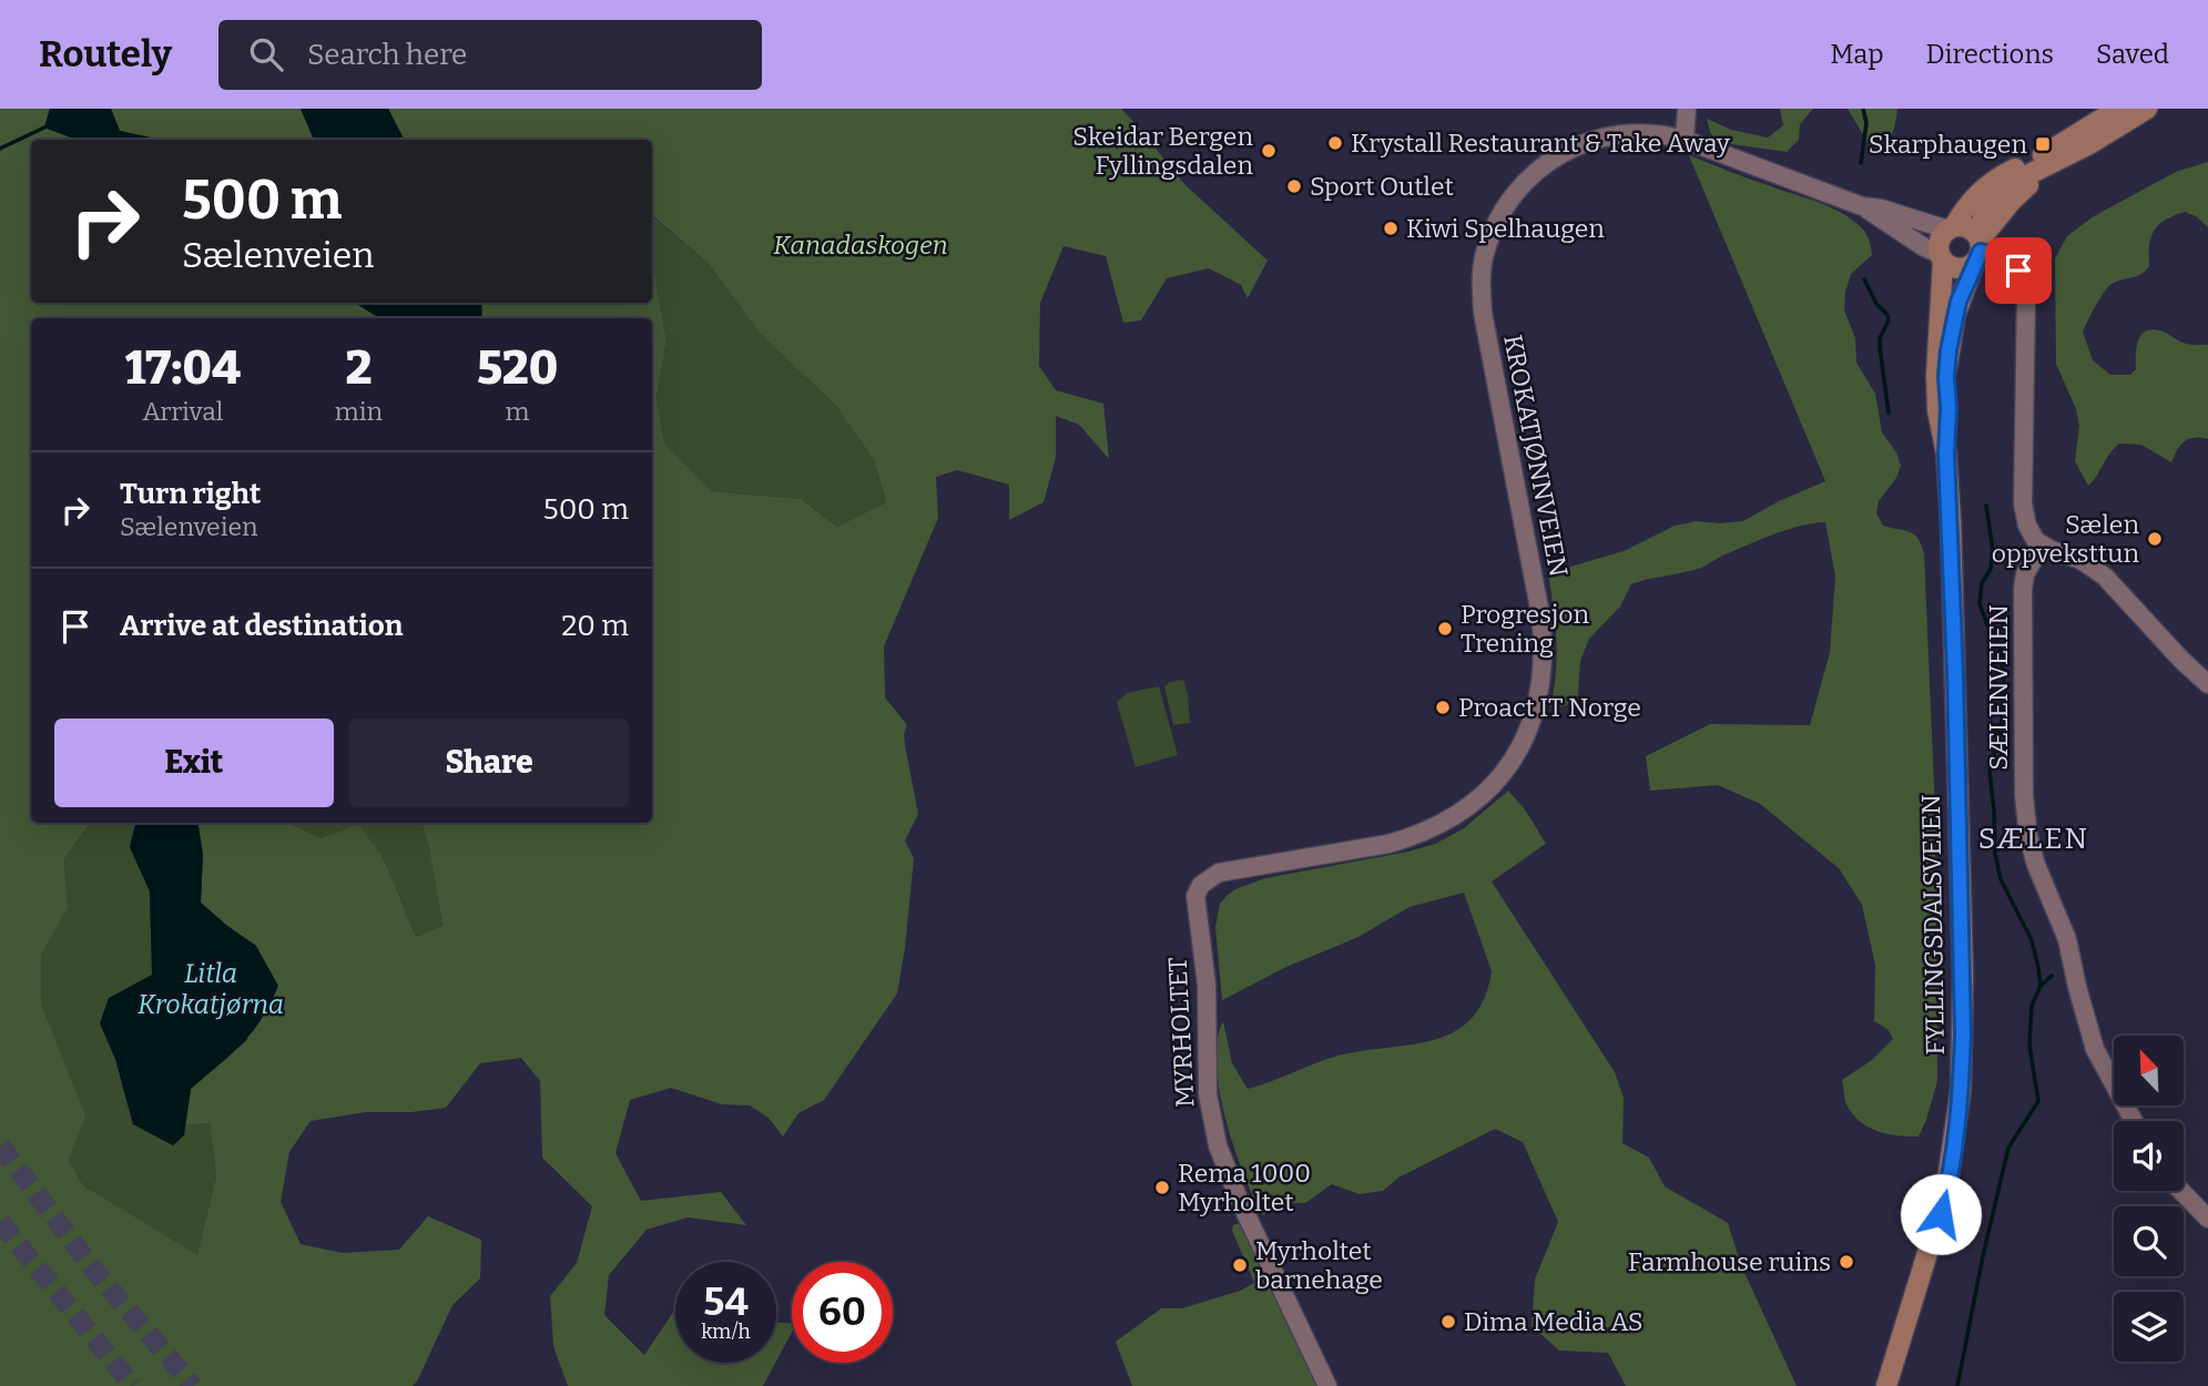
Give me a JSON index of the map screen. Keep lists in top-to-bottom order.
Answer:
{
  "streets": {
    "main road": [
      "KROKATJØNNVEIEN",
      "SÆLENVEIEN",
      "FYLLINGSDALSVEIEN",
      "MYRHOLTET"
    ]
  },
  "crossings": [
    ["KROKATJØNNVEIEN", "FYLLINGSDALSVEIEN"],
    ["KROKATJØNNVEIEN", "MYRHOLTET"]
  ],
  "districts": ["SÆLEN"],
  "water": ["Litla Krokatjørna"],
  "parks": ["Kanadaskogen"],
  "places": {
    "other": [
      "Krystall Restaurant & Take Away",
      "Skeidar Bergen Fyllingsdalen",
      "Sport Outlet",
      "Kiwi Spelhaugen",
      "Sælen oppveksttun",
      "Progresjon Trening",
      "Proact IT Norge",
      "Rema 1000 Myrholtet",
      "Farmhouse ruins",
      "Myrholtet barnehage",
      "Dima Media AS"
    ],
    "transit": ["Skarphaugen"]
  },
  "north": "top left",
  "page": {
    "header": "Routely",
    "search": "Search here",
    "nav": ["Map", "Directions", "Saved"],
    "turn": ["500 m", "Sælenveien"],
    "eta": [
      "17:04",
      "Arrival",
      "2",
      "min",
      "520",
      "m"
    ],
    "list": [
      {
        "name": "Turn right",
        "note": "Sælenveien",
        "value": "500 m"
      },
      {
        "name": "Arrive at destination",
        "value": "20 m"
      }
    ],
    "buttons": ["Exit", "Share"],
    "speed": "54 km/h",
    "limit": "60"
  }
}
